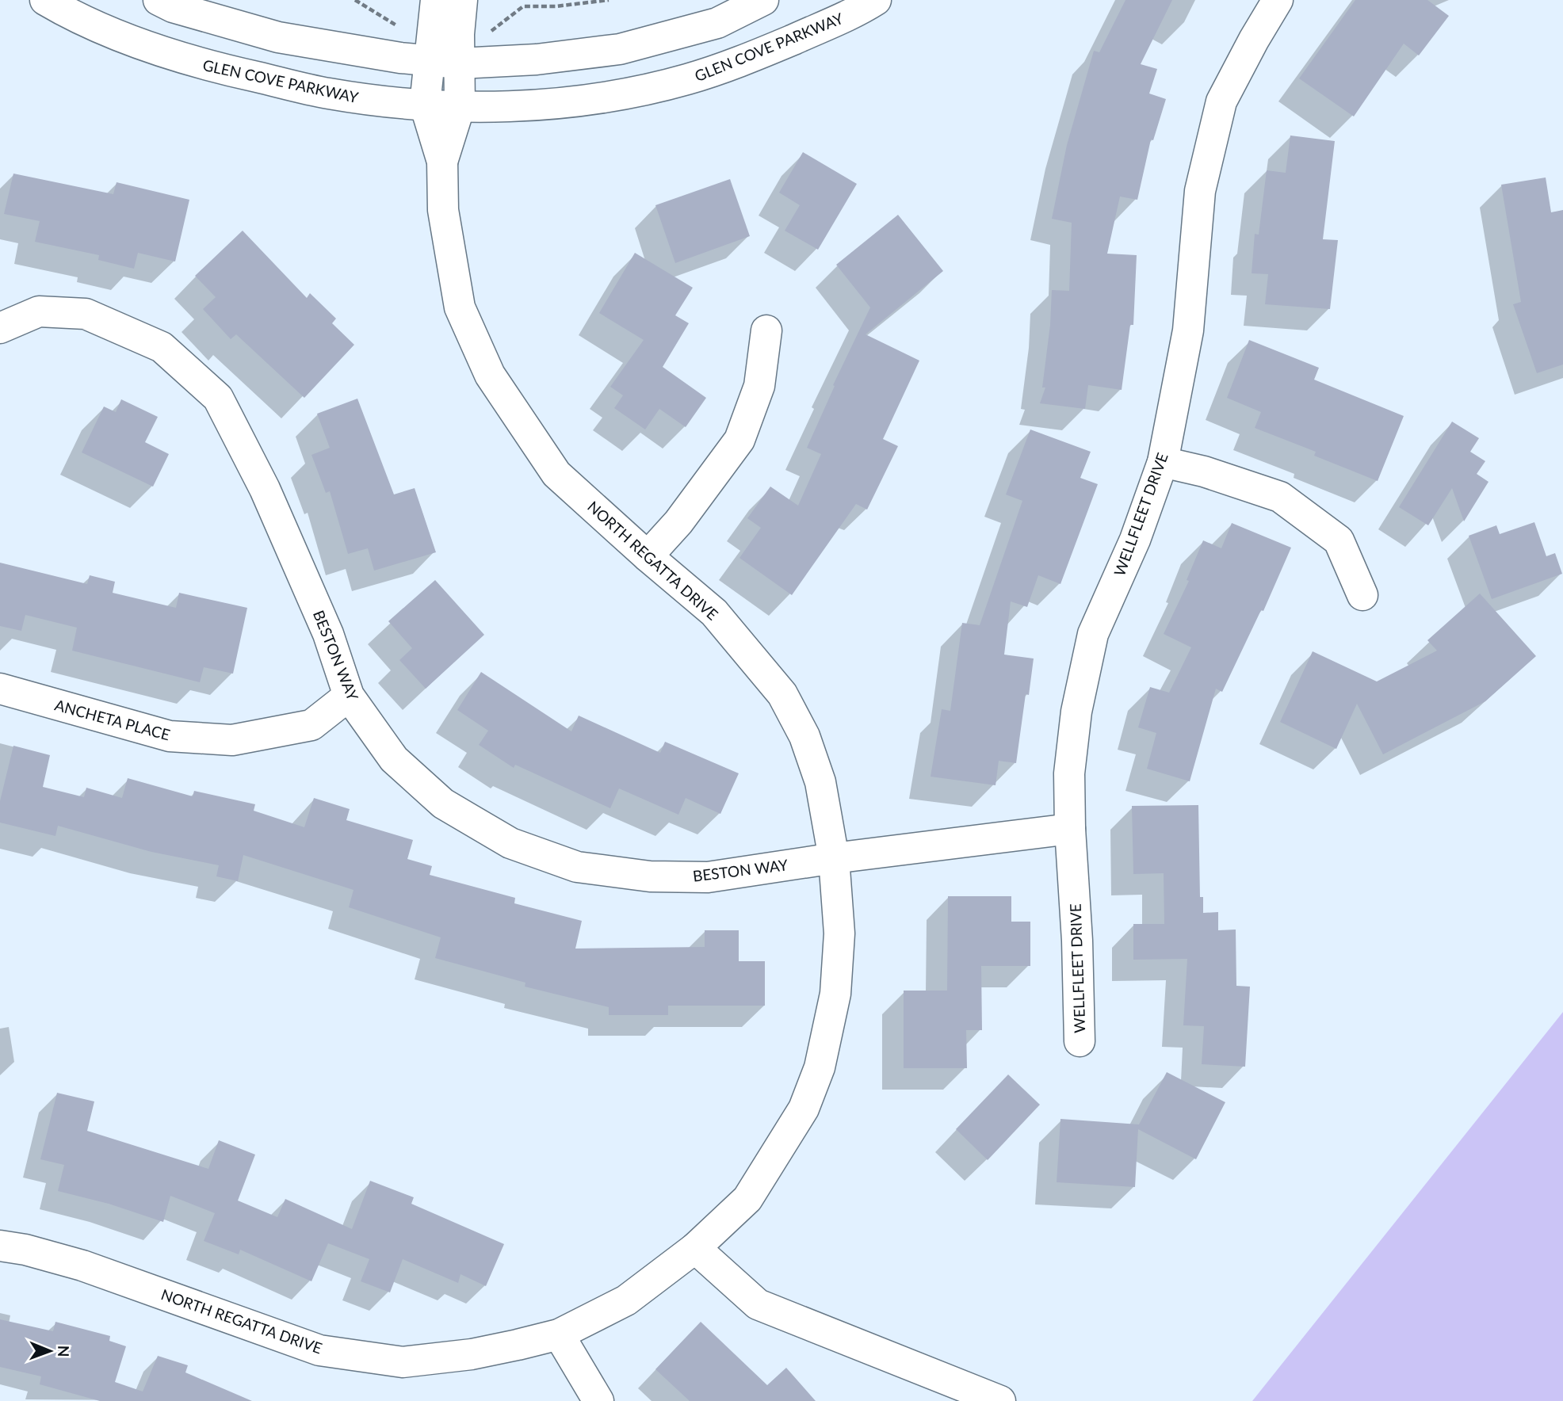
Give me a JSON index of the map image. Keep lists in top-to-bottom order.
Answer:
{
  "streets": {
    "street": [
      "GLEN COVE PARKWAY",
      "WELLFLEET DRIVE",
      "NORTH REGATTA DRIVE",
      "BESTON WAY",
      "ANCHETA PLACE"
    ]
  },
  "crossings": [
    ["GLEN COVE PARKWAY", "NORTH REGATTA DRIVE"],
    ["WELLFLEET DRIVE", "BESTON WAY"],
    ["NORTH REGATTA DRIVE", "BESTON WAY"],
    ["BESTON WAY", "ANCHETA PLACE"]
  ],
  "north": "right"
}
